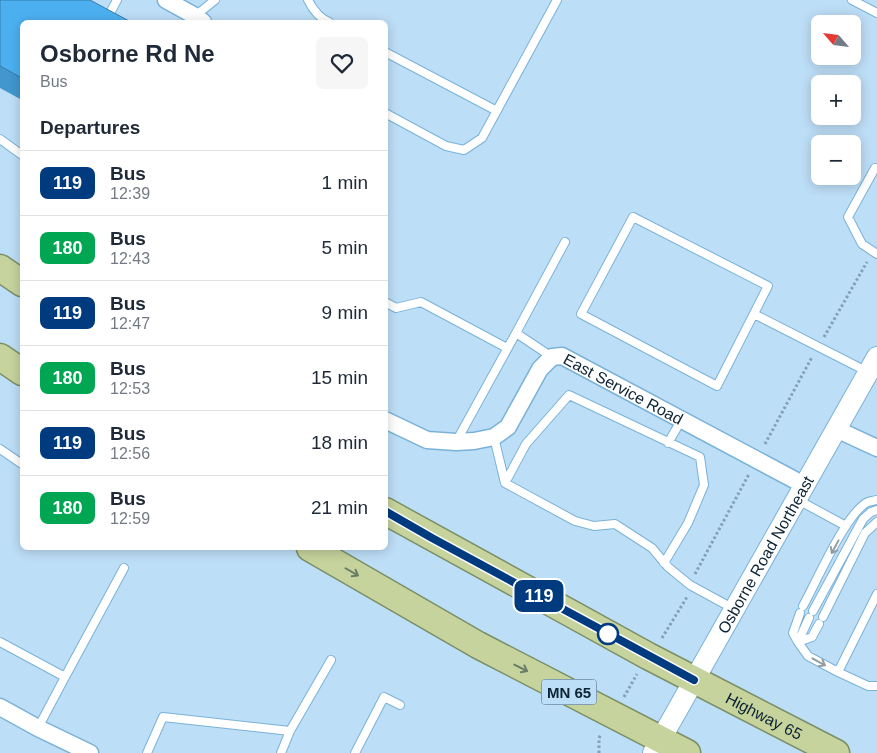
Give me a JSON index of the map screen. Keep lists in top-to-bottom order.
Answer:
{
  "streets": {
    "highway": ["MN 65", "Highway 65"],
    "street": ["East Service Road", "Osborne Road Northeast"]
  },
  "crossings": [
    ["East Service Road", "Osborne Road Northeast"],
    ["Osborne Road Northeast", "MN 65"],
    ["Osborne Road Northeast", "Highway 65"]
  ],
  "lines": ["bus line 119"],
  "north": "top left",
  "page": {
    "on_map": "119",
    "map_buttons": ["+", "−"],
    "heading": [
      ["Osborne Rd Ne", "Bus"],
      "Departures"
    ],
    "list": [
      {
        "mark": "119",
        "name": "Bus",
        "note": "12:39",
        "value": "1 min"
      },
      {
        "mark": "180",
        "name": "Bus",
        "note": "12:43",
        "value": "5 min"
      },
      {
        "mark": "119",
        "name": "Bus",
        "note": "12:47",
        "value": "9 min"
      },
      {
        "mark": "180",
        "name": "Bus",
        "note": "12:53",
        "value": "15 min"
      },
      {
        "mark": "119",
        "name": "Bus",
        "note": "12:56",
        "value": "18 min"
      },
      {
        "mark": "180",
        "name": "Bus",
        "note": "12:59",
        "value": "21 min"
      }
    ]
  }
}
